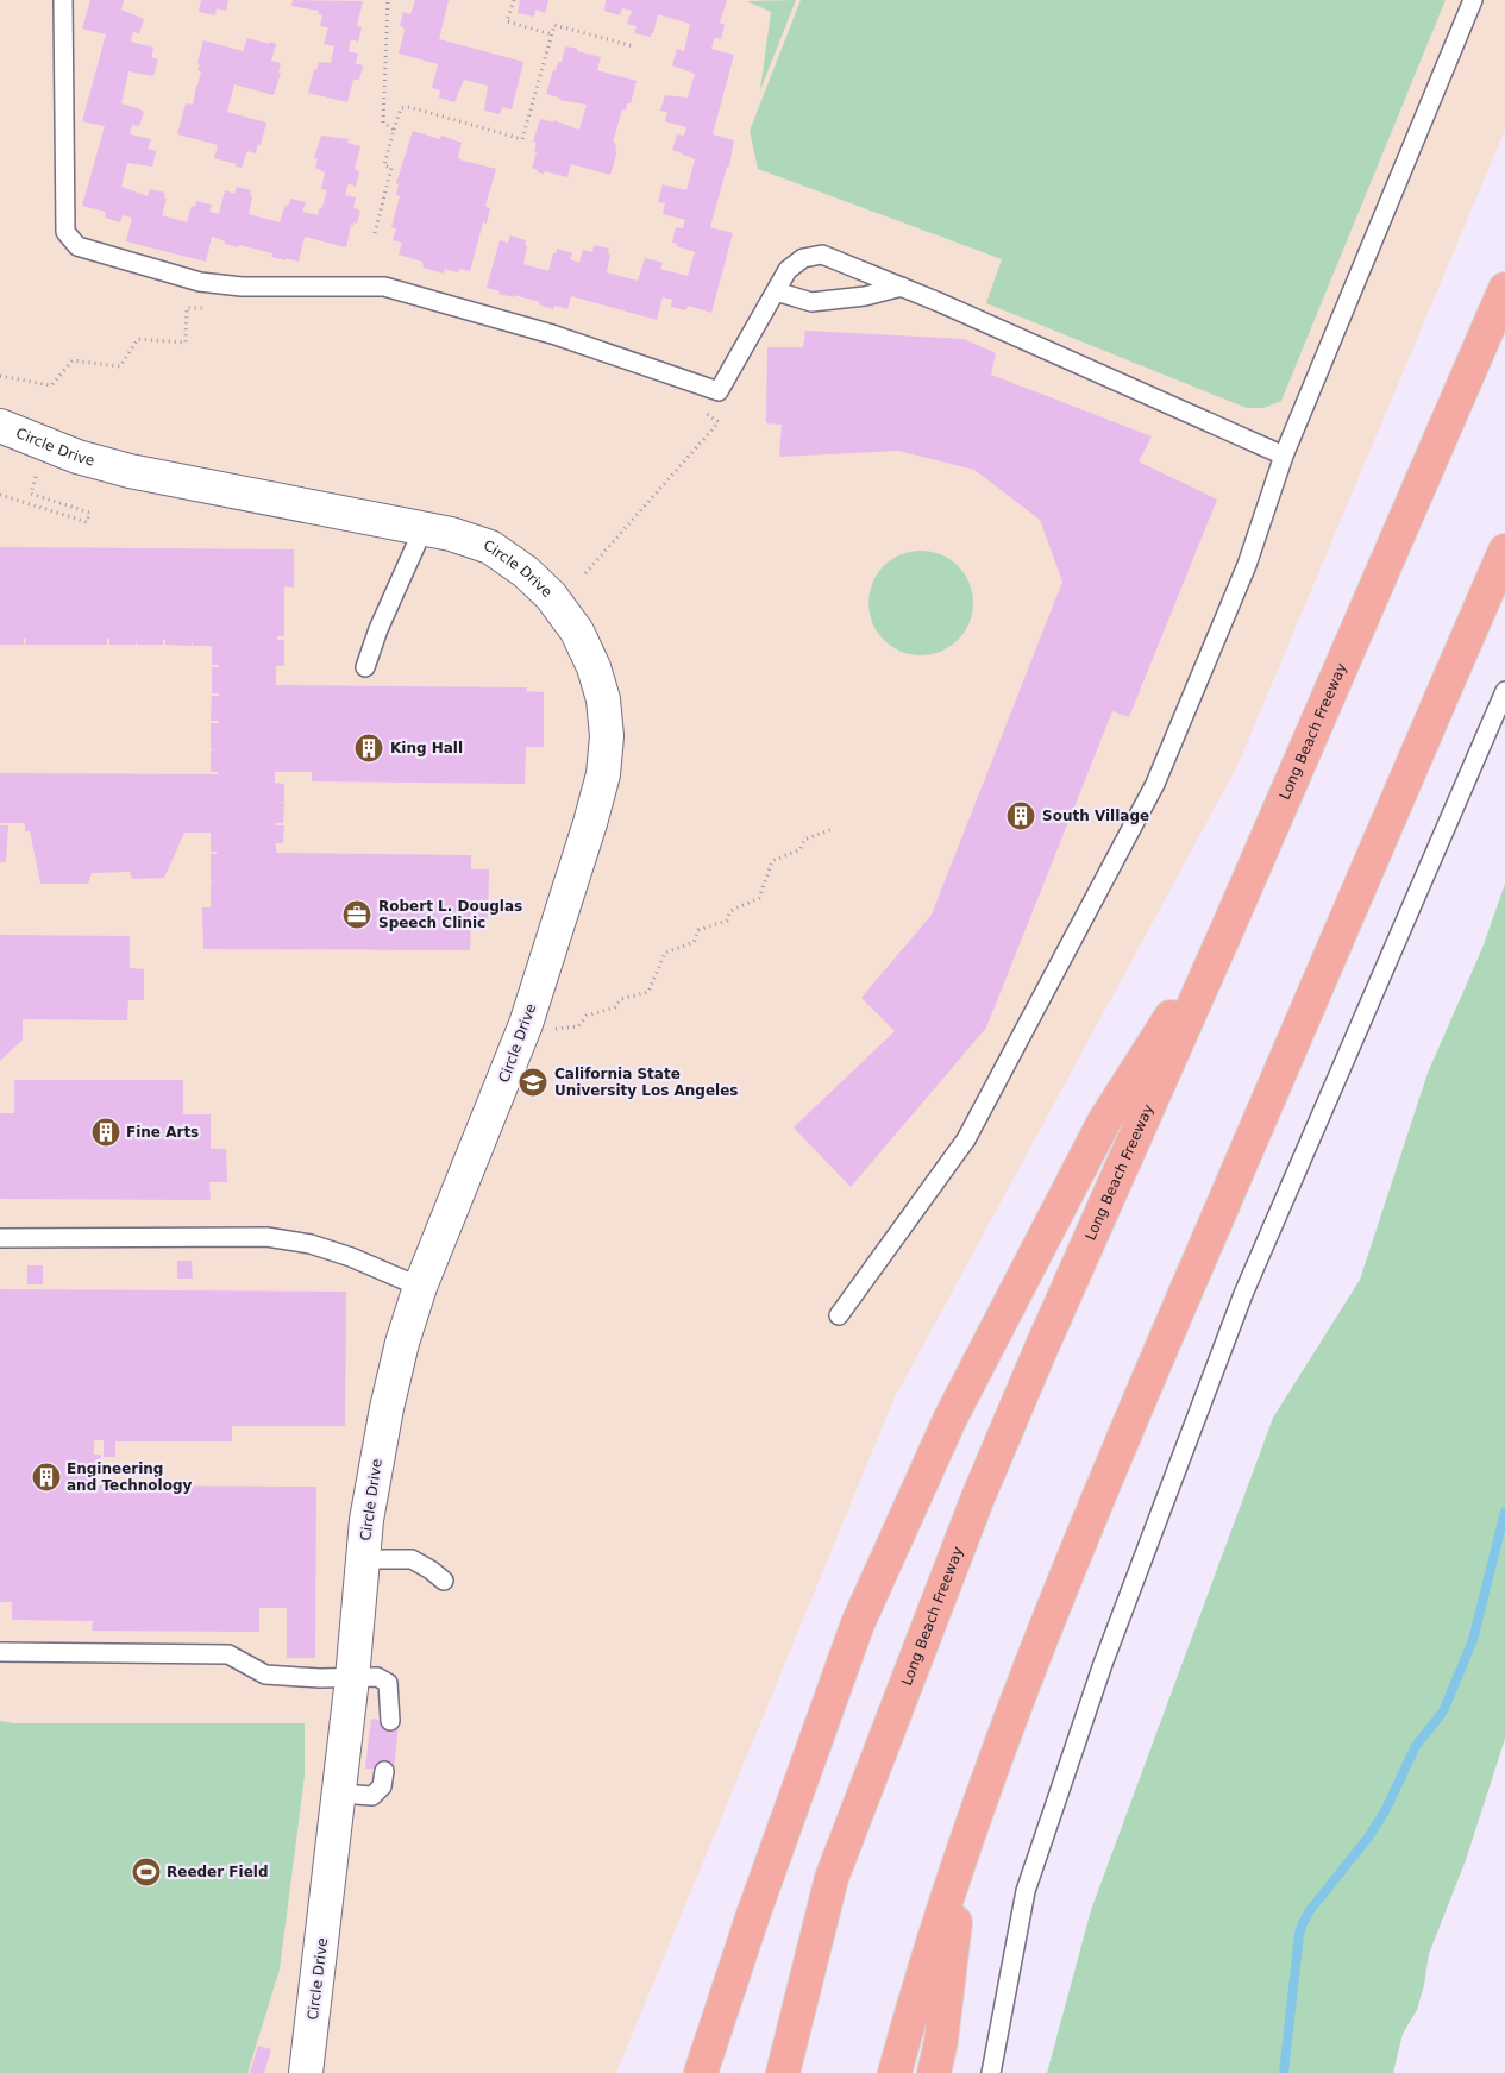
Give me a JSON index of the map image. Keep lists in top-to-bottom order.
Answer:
{
  "streets": {
    "highway": ["Long Beach Freeway"],
    "street": ["Circle Drive"]
  },
  "places": {
    "building": [
      "King Hall",
      "South Village",
      "Fine Arts",
      "Engineering and Technology"
    ],
    "office": ["Robert L. Douglas Speech Clinic"],
    "school or university": ["California State University Los Angeles"],
    "sports": ["Reeder Field"]
  }
}
